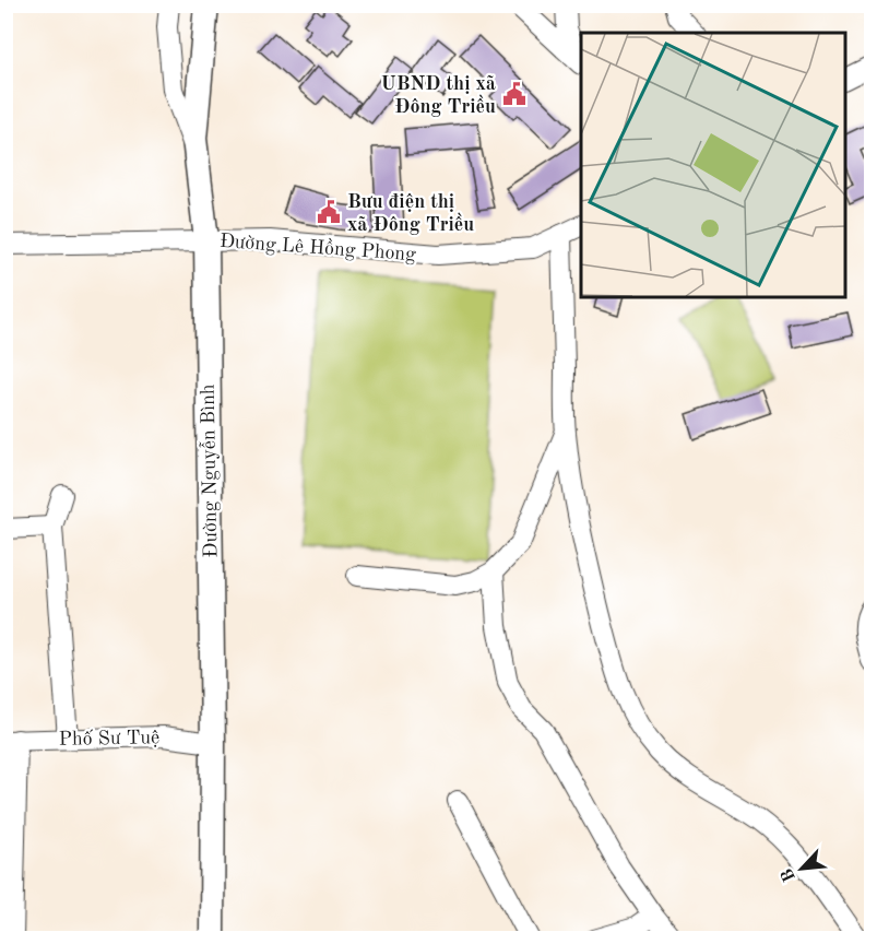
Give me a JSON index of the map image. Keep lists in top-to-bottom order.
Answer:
{
  "streets": {
    "main road": ["Đường Nguyễn Bình"],
    "street": ["Đường Lê Hồng Phong", "Phố Sư Tuệ"]
  },
  "crossings": [
    ["Đường Lê Hồng Phong", "Đường Nguyễn Bình"],
    ["Đường Nguyễn Bình", "Phố Sư Tuệ"]
  ],
  "places": {
    "public building": ["UBND thị xã Đông Triều", "Bưu điện thị xã Đông Triều"]
  },
  "north": "bottom left"
}
